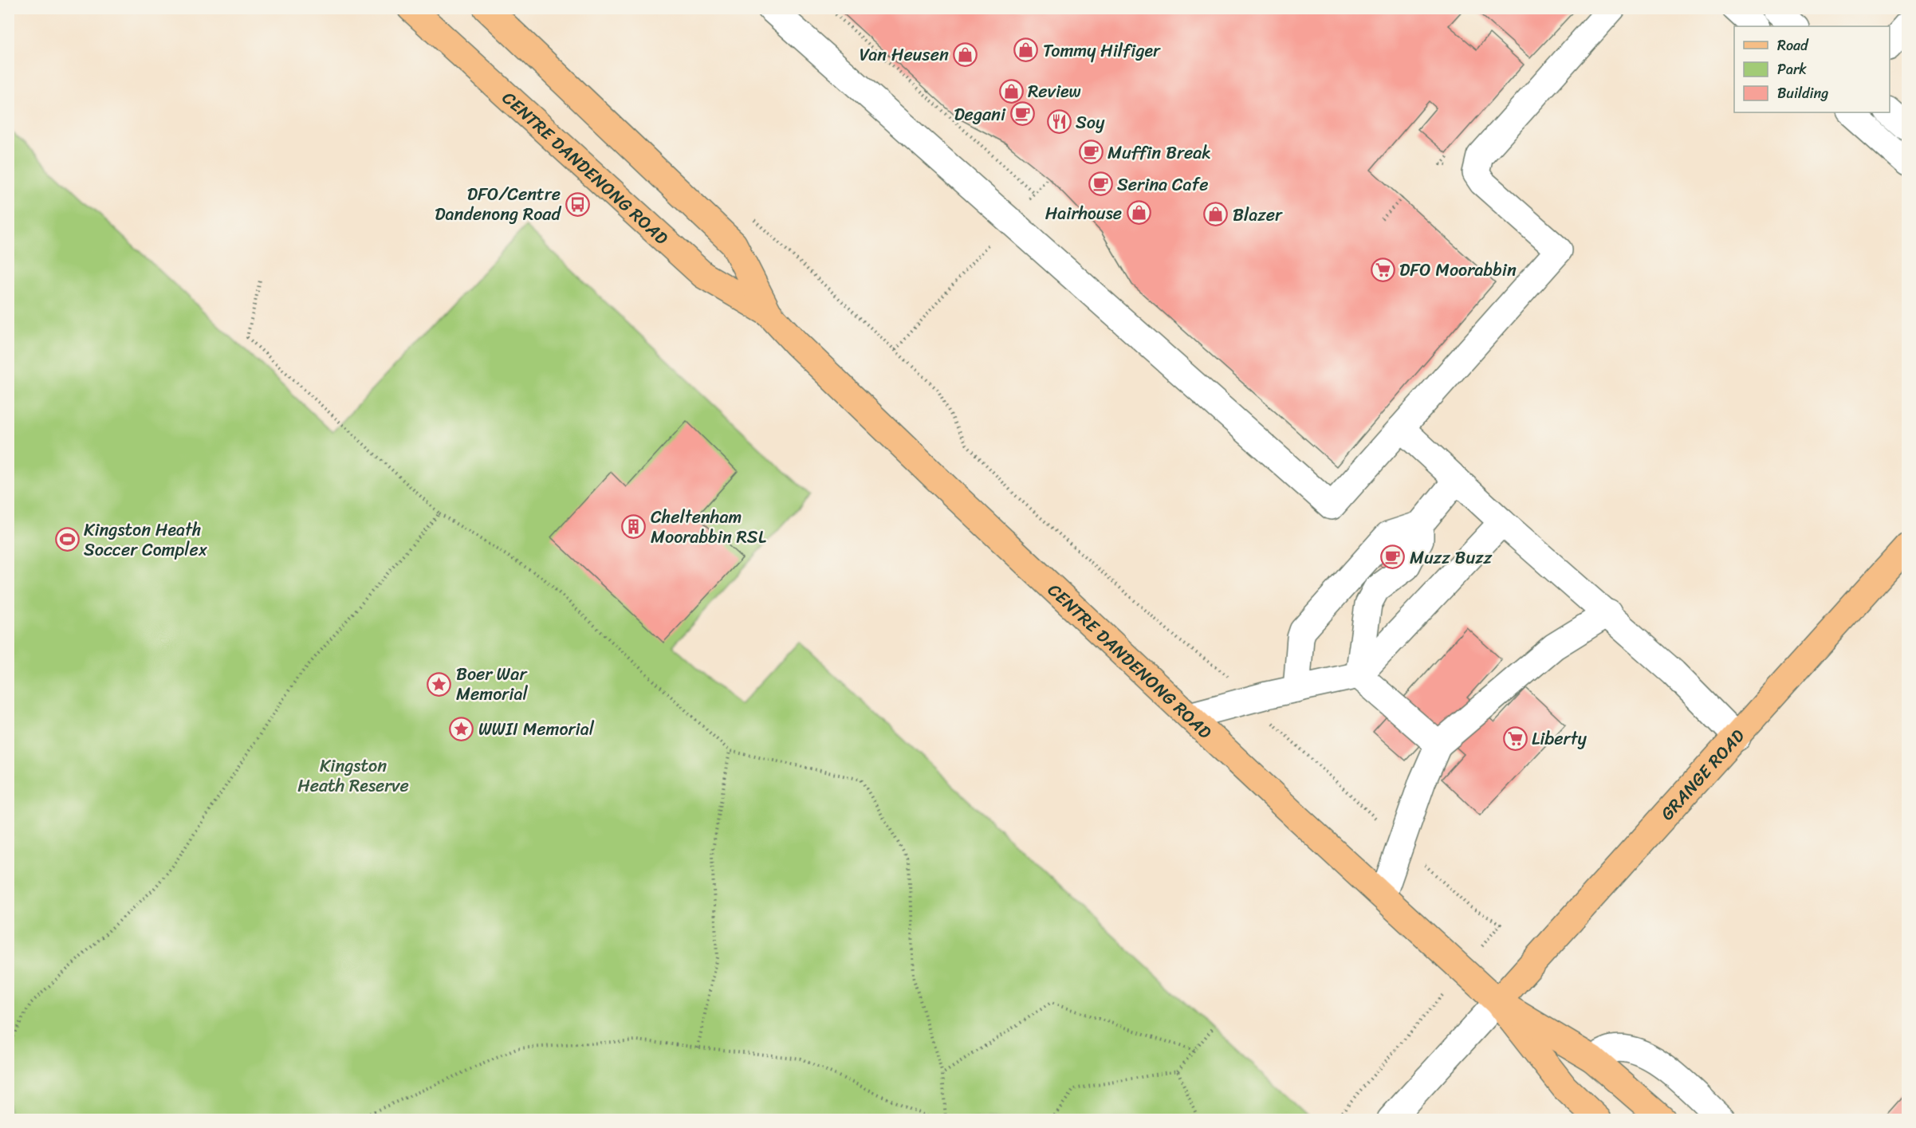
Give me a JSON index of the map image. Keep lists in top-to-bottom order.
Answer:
{
  "streets": {
    "main road": ["CENTRE DANDENONG ROAD", "GRANGE ROAD"]
  },
  "crossings": [
    ["CENTRE DANDENONG ROAD", "GRANGE ROAD"]
  ],
  "parks": ["Kingston Heath Reserve"],
  "places": {
    "shop": [
      "Tommy Hilfiger",
      "Van Heusen",
      "Review",
      "Hairhouse",
      "Blazer"
    ],
    "cafe": [
      "Degani",
      "Muffin Break",
      "Serina Cafe",
      "Muzz Buzz"
    ],
    "restaurant": ["Soy"],
    "bus stop": ["DFO/Centre Dandenong Road"],
    "supermarket": ["DFO Moorabbin", "Liberty"],
    "building": ["Cheltenham Moorabbin RSL"],
    "sports": ["Kingston Heath Soccer Complex"],
    "place": ["Boer War Memorial", "WWII Memorial"]
  },
  "legend": ["Road", "Park", "Building"]
}
